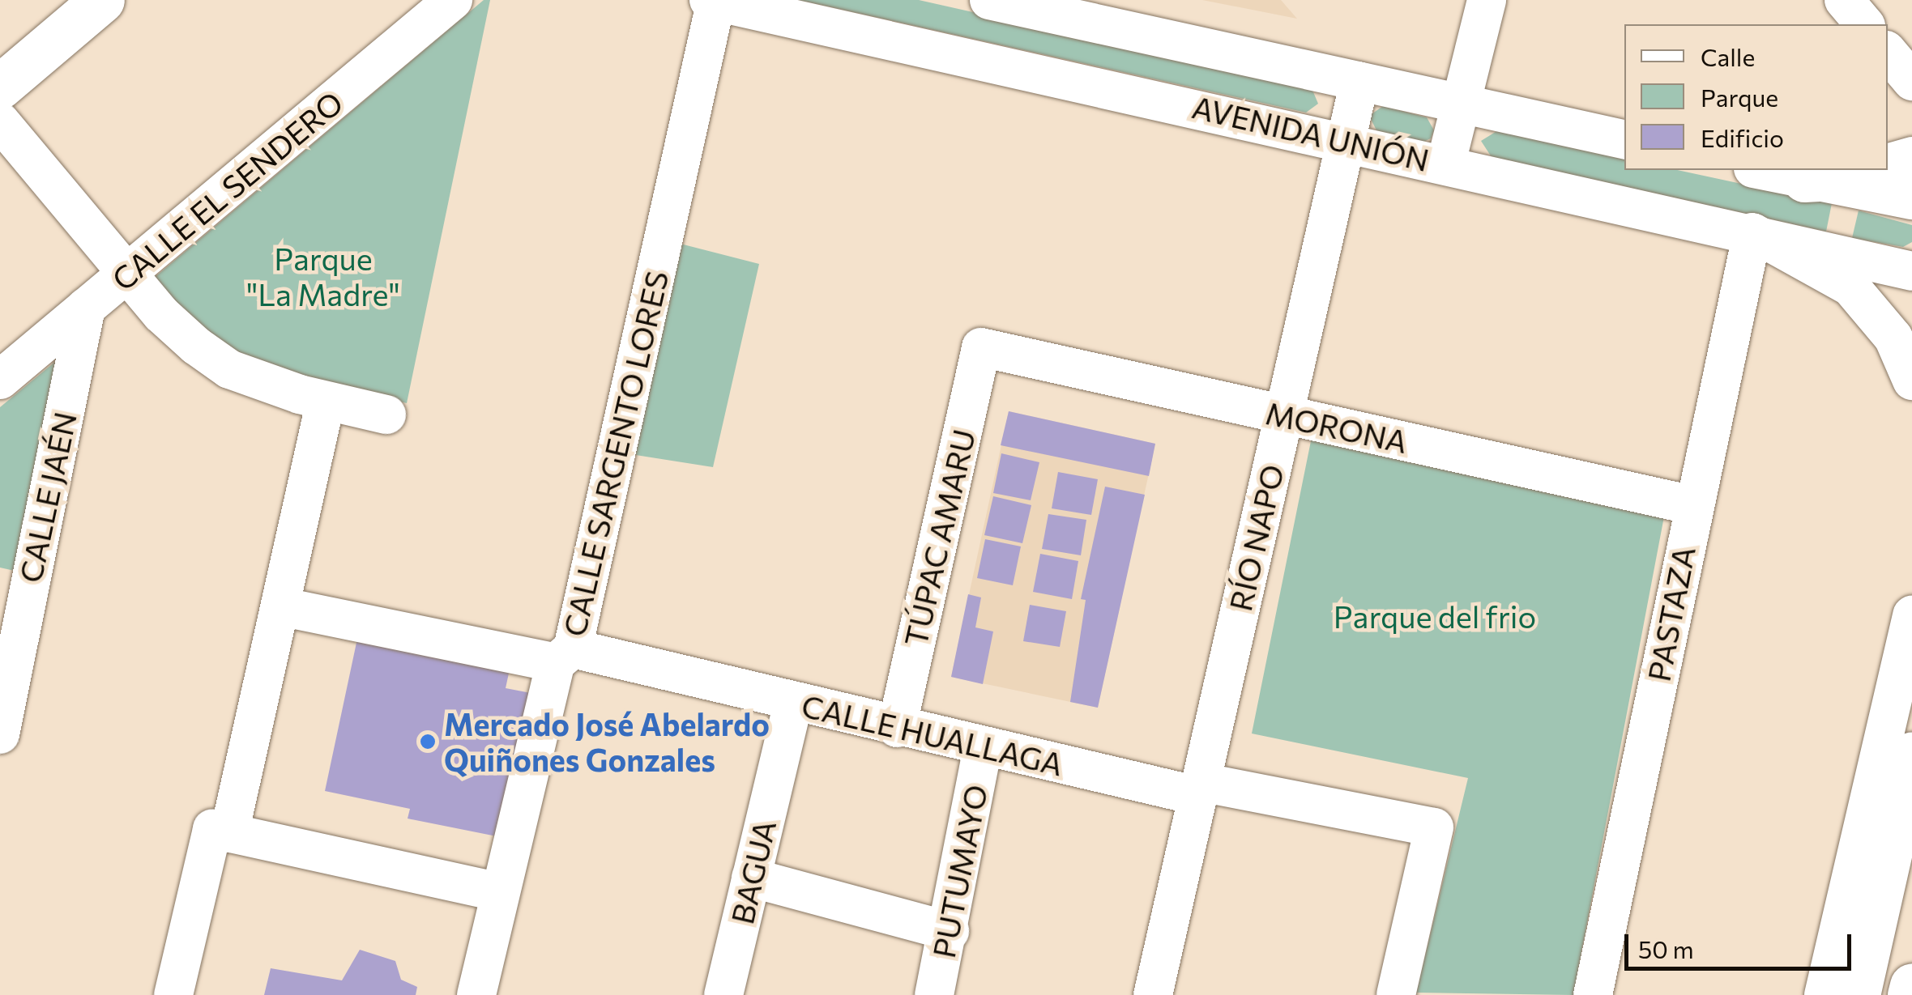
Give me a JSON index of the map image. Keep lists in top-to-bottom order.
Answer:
{
  "streets": {
    "street": [
      "AVENIDA UNIÓN",
      "CALLE EL SENDERO",
      "MORONA",
      "CALLE SARGENTO LORES",
      "CALLE JAÉN",
      "TÚPAC AMARU",
      "RÍO NAPO",
      "PASTAZA",
      "CALLE HUALLAGA",
      "PUTUMAYO",
      "BAGUA"
    ]
  },
  "crossings": [
    ["AVENIDA UNIÓN", "CALLE SARGENTO LORES"],
    ["AVENIDA UNIÓN", "RÍO NAPO"],
    ["AVENIDA UNIÓN", "PASTAZA"],
    ["CALLE EL SENDERO", "CALLE JAÉN"],
    ["MORONA", "TÚPAC AMARU"],
    ["MORONA", "RÍO NAPO"],
    ["MORONA", "PASTAZA"],
    ["CALLE SARGENTO LORES", "CALLE HUALLAGA"],
    ["TÚPAC AMARU", "CALLE HUALLAGA"],
    ["RÍO NAPO", "CALLE HUALLAGA"],
    ["CALLE HUALLAGA", "PUTUMAYO"],
    ["CALLE HUALLAGA", "BAGUA"]
  ],
  "parks": ["Parque \"La Madre\"", "Parque del frio"],
  "places": ["Mercado José Abelardo Quiñones Gonzales"],
  "legend": ["Calle", "Parque", "Edificio"],
  "scale_bar": "50 m"
}
